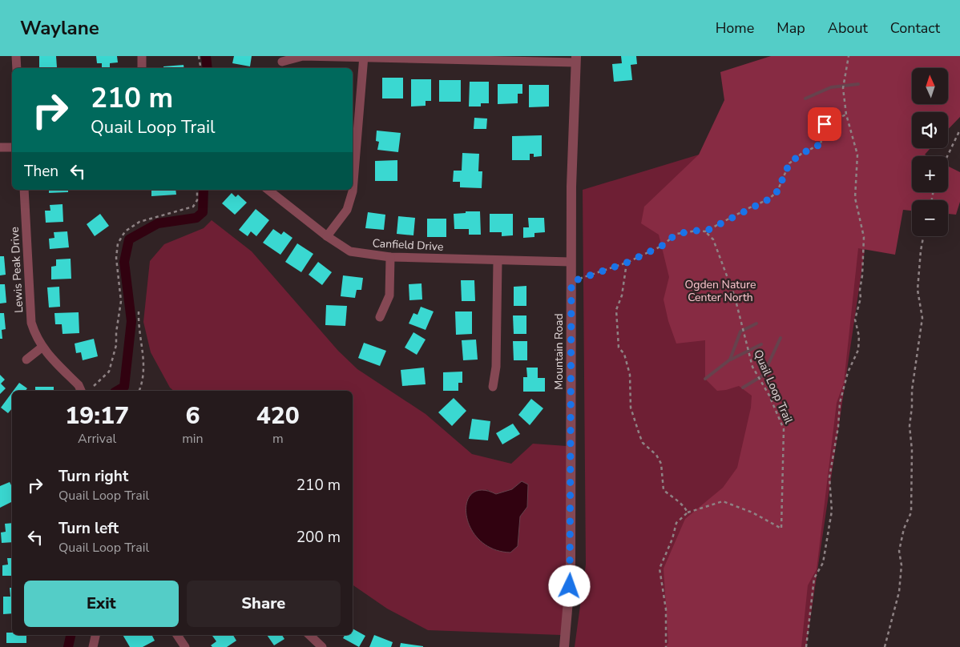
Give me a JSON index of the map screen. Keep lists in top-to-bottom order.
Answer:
{
  "streets": {
    "street": ["Canfield Drive", "Lewis Peak Drive", "Mountain Road"],
    "path": ["Quail Loop Trail"]
  },
  "crossings": [
    ["Canfield Drive", "Mountain Road"]
  ],
  "parks": ["Ogden Nature Center North"],
  "north": "top",
  "page": {
    "header": "Waylane",
    "nav": [
      "Home",
      "Map",
      "About",
      "Contact"
    ],
    "map_buttons": ["+", "−"],
    "turn": ["210 m", "Quail Loop Trail"],
    "then": "Then",
    "eta": [
      "19:17",
      "Arrival",
      "6",
      "min",
      "420",
      "m"
    ],
    "list": [
      {
        "name": "Turn right",
        "note": "Quail Loop Trail",
        "value": "210 m"
      },
      {
        "name": "Turn left",
        "note": "Quail Loop Trail",
        "value": "200 m"
      }
    ],
    "buttons": ["Exit", "Share"]
  }
}
